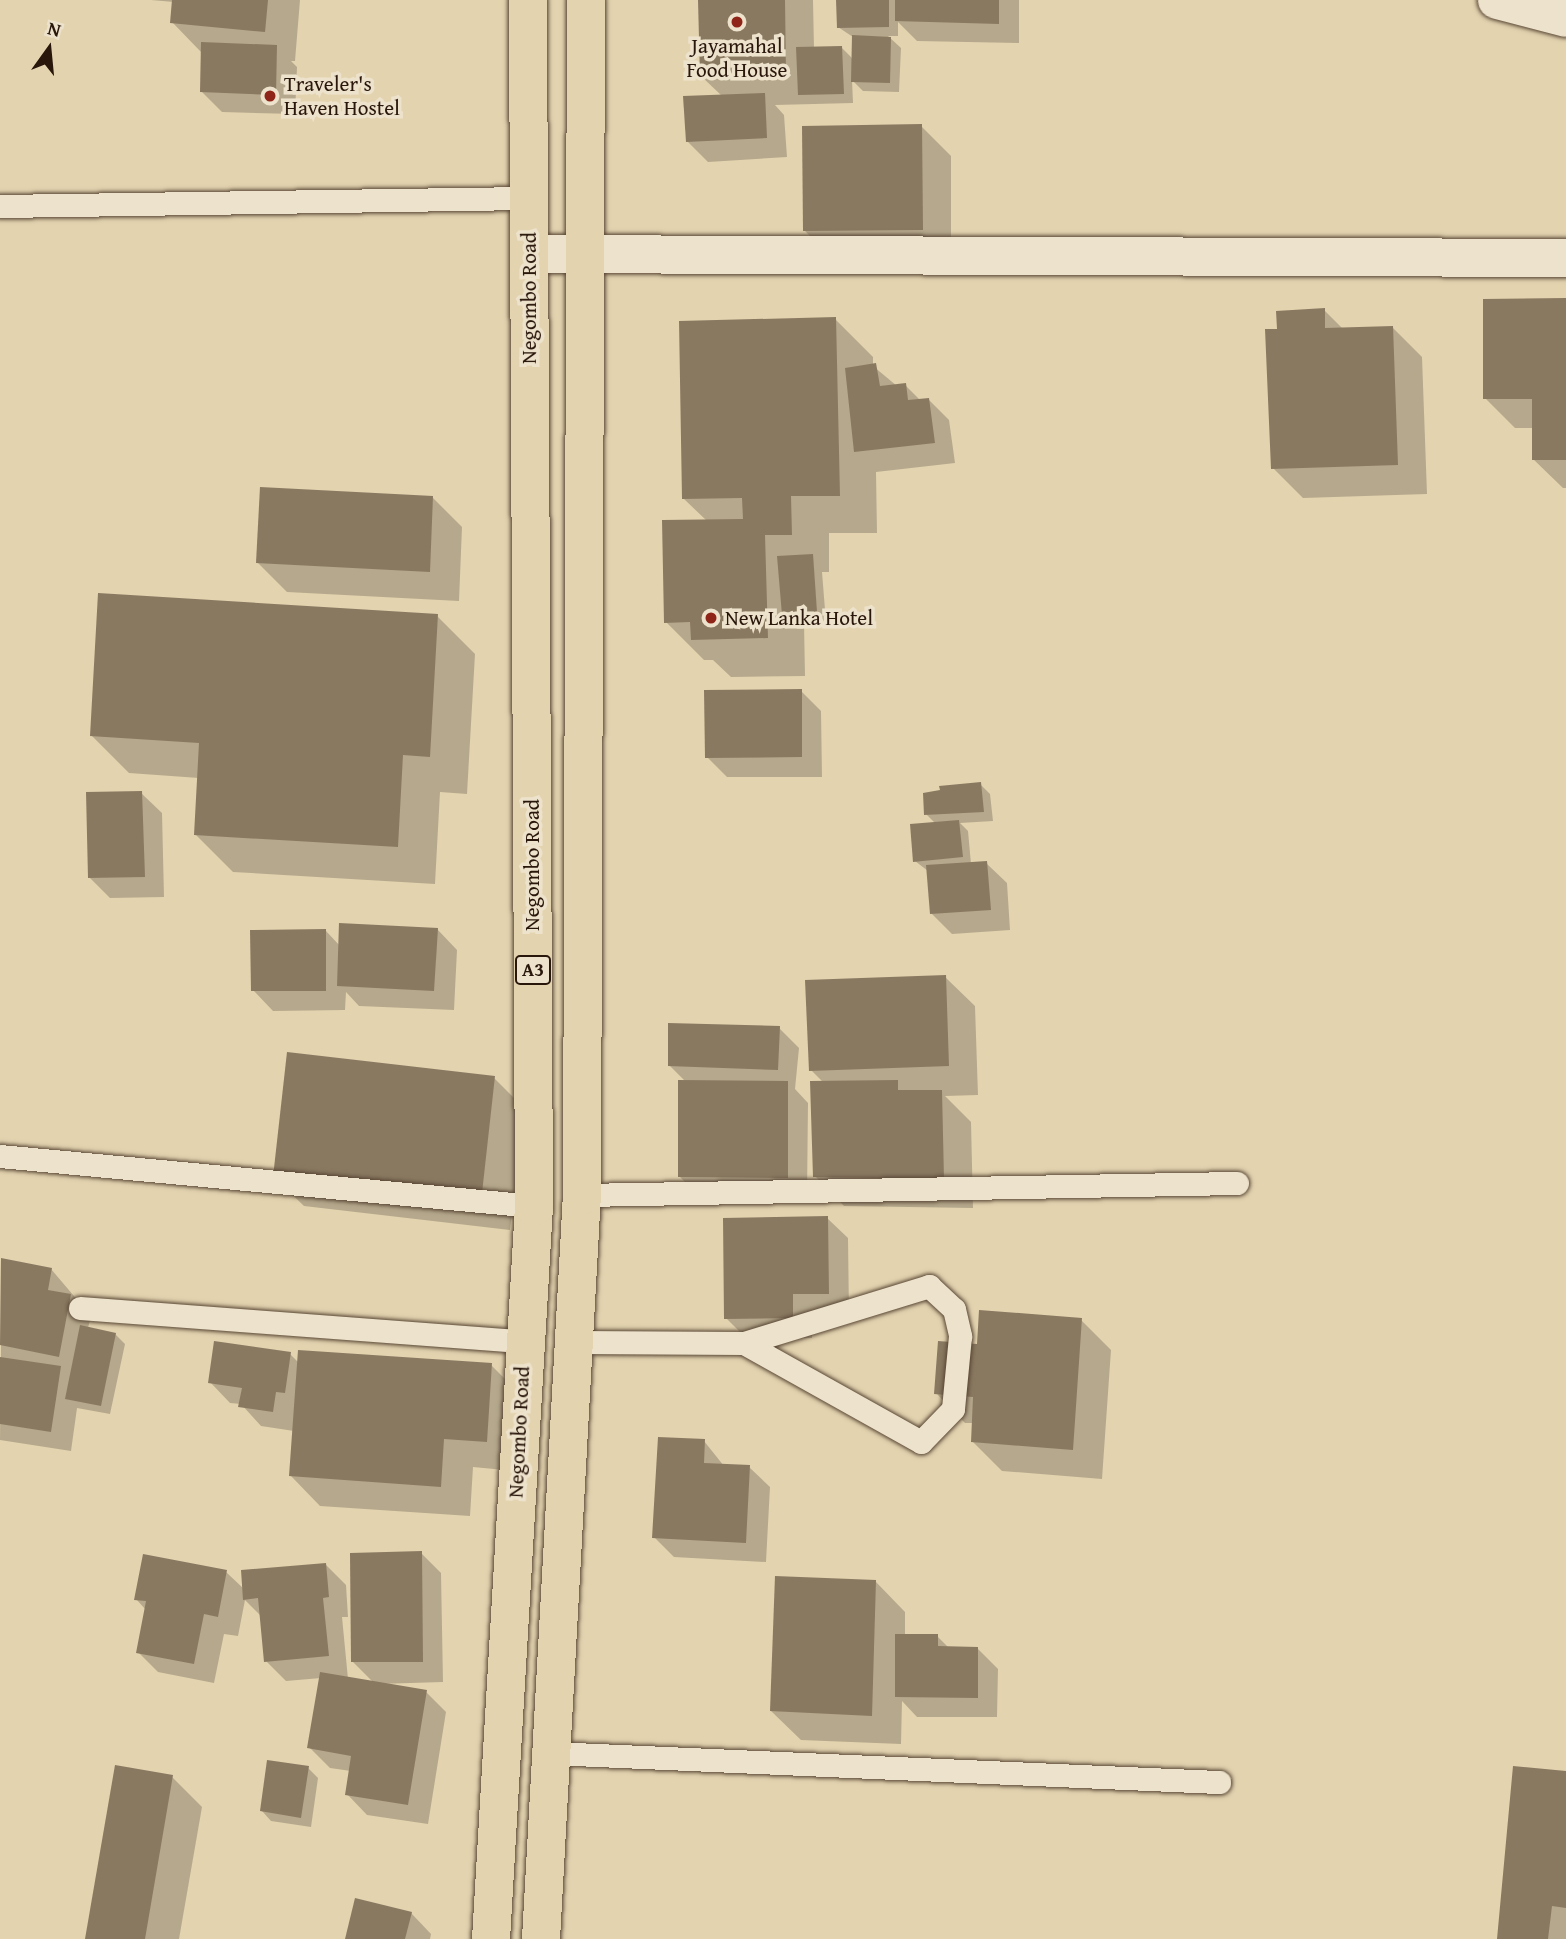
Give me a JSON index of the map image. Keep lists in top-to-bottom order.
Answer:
{
  "streets": {
    "highway": ["Negombo Road", "A3"]
  },
  "places": ["Jayamahal Food House", "Traveler's Haven Hostel", "New Lanka Hotel"],
  "north": "top"
}
